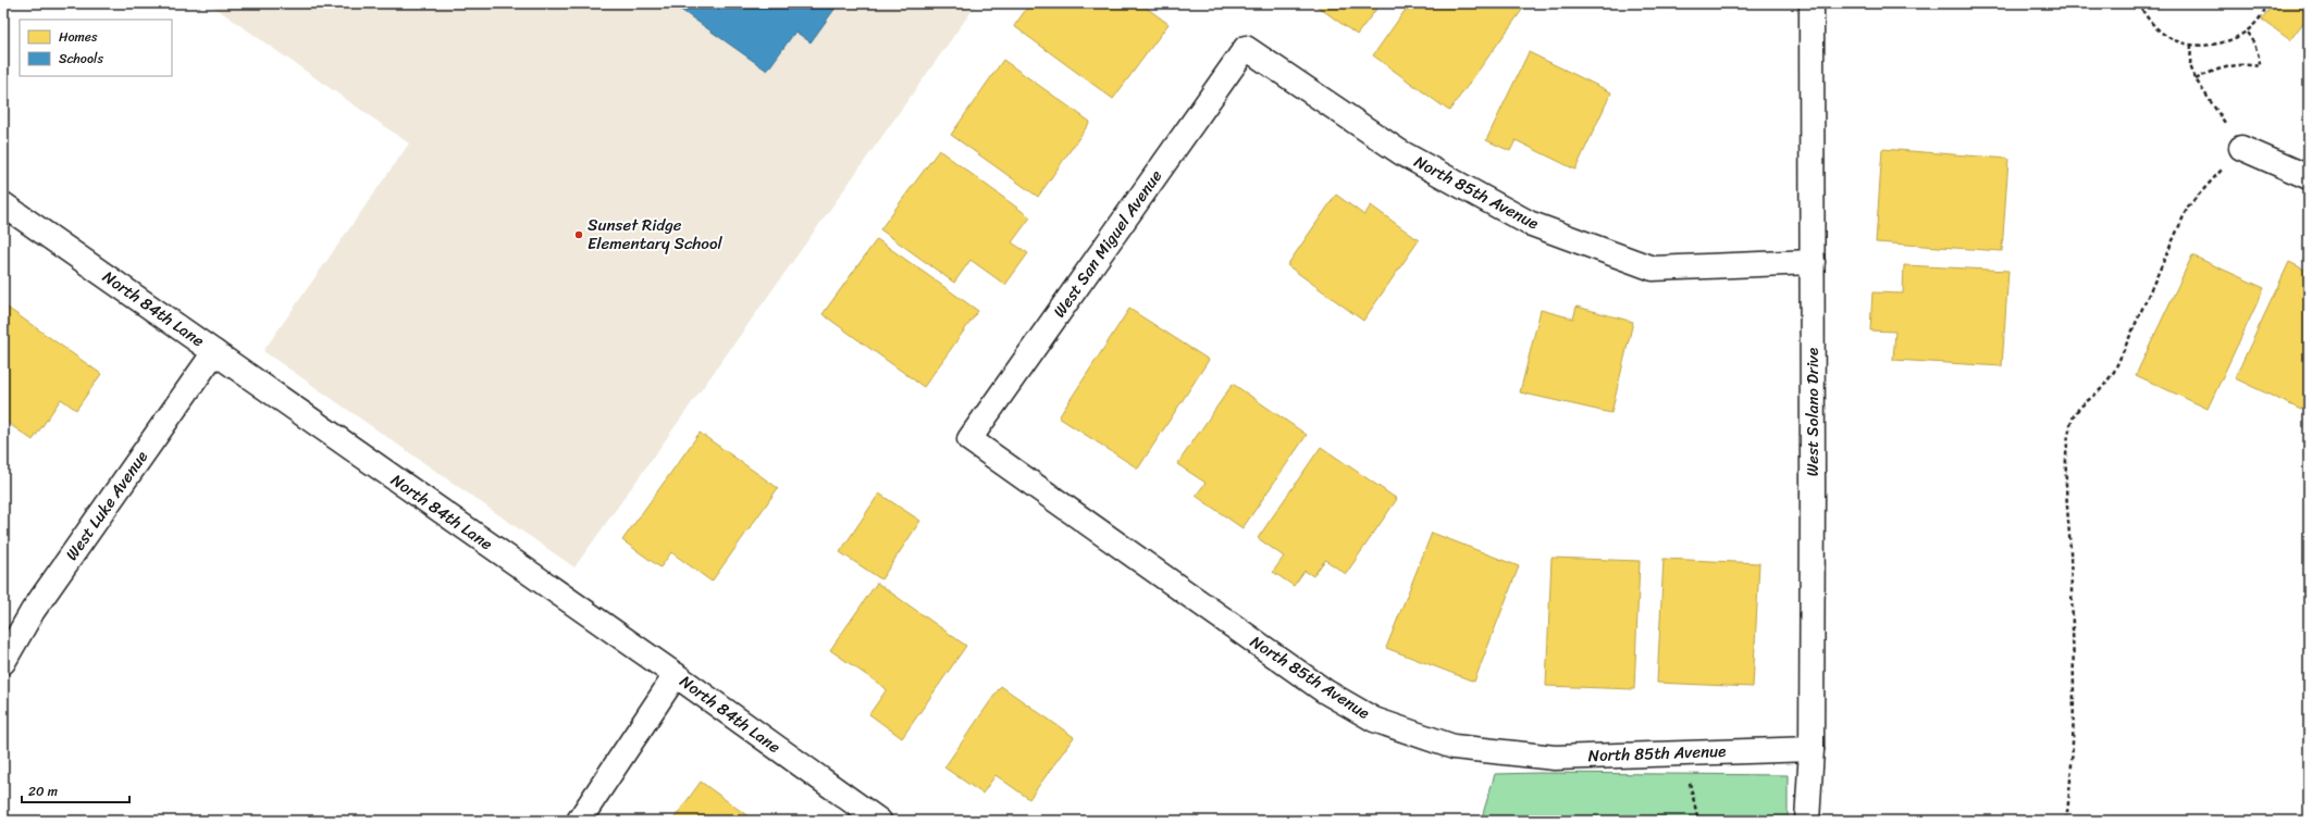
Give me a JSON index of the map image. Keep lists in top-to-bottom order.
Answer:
{
  "streets": {
    "street": [
      "North 85th Avenue",
      "West San Miguel Avenue",
      "North 84th Lane",
      "West Solano Drive",
      "West Luke Avenue"
    ]
  },
  "crossings": [
    ["North 85th Avenue", "West San Miguel Avenue"],
    ["North 85th Avenue", "West Solano Drive"],
    ["North 84th Lane", "West Luke Avenue"]
  ],
  "places": ["Sunset Ridge Elementary School"],
  "legend": ["Homes", "Schools"],
  "scale_bar": "20 m"
}
